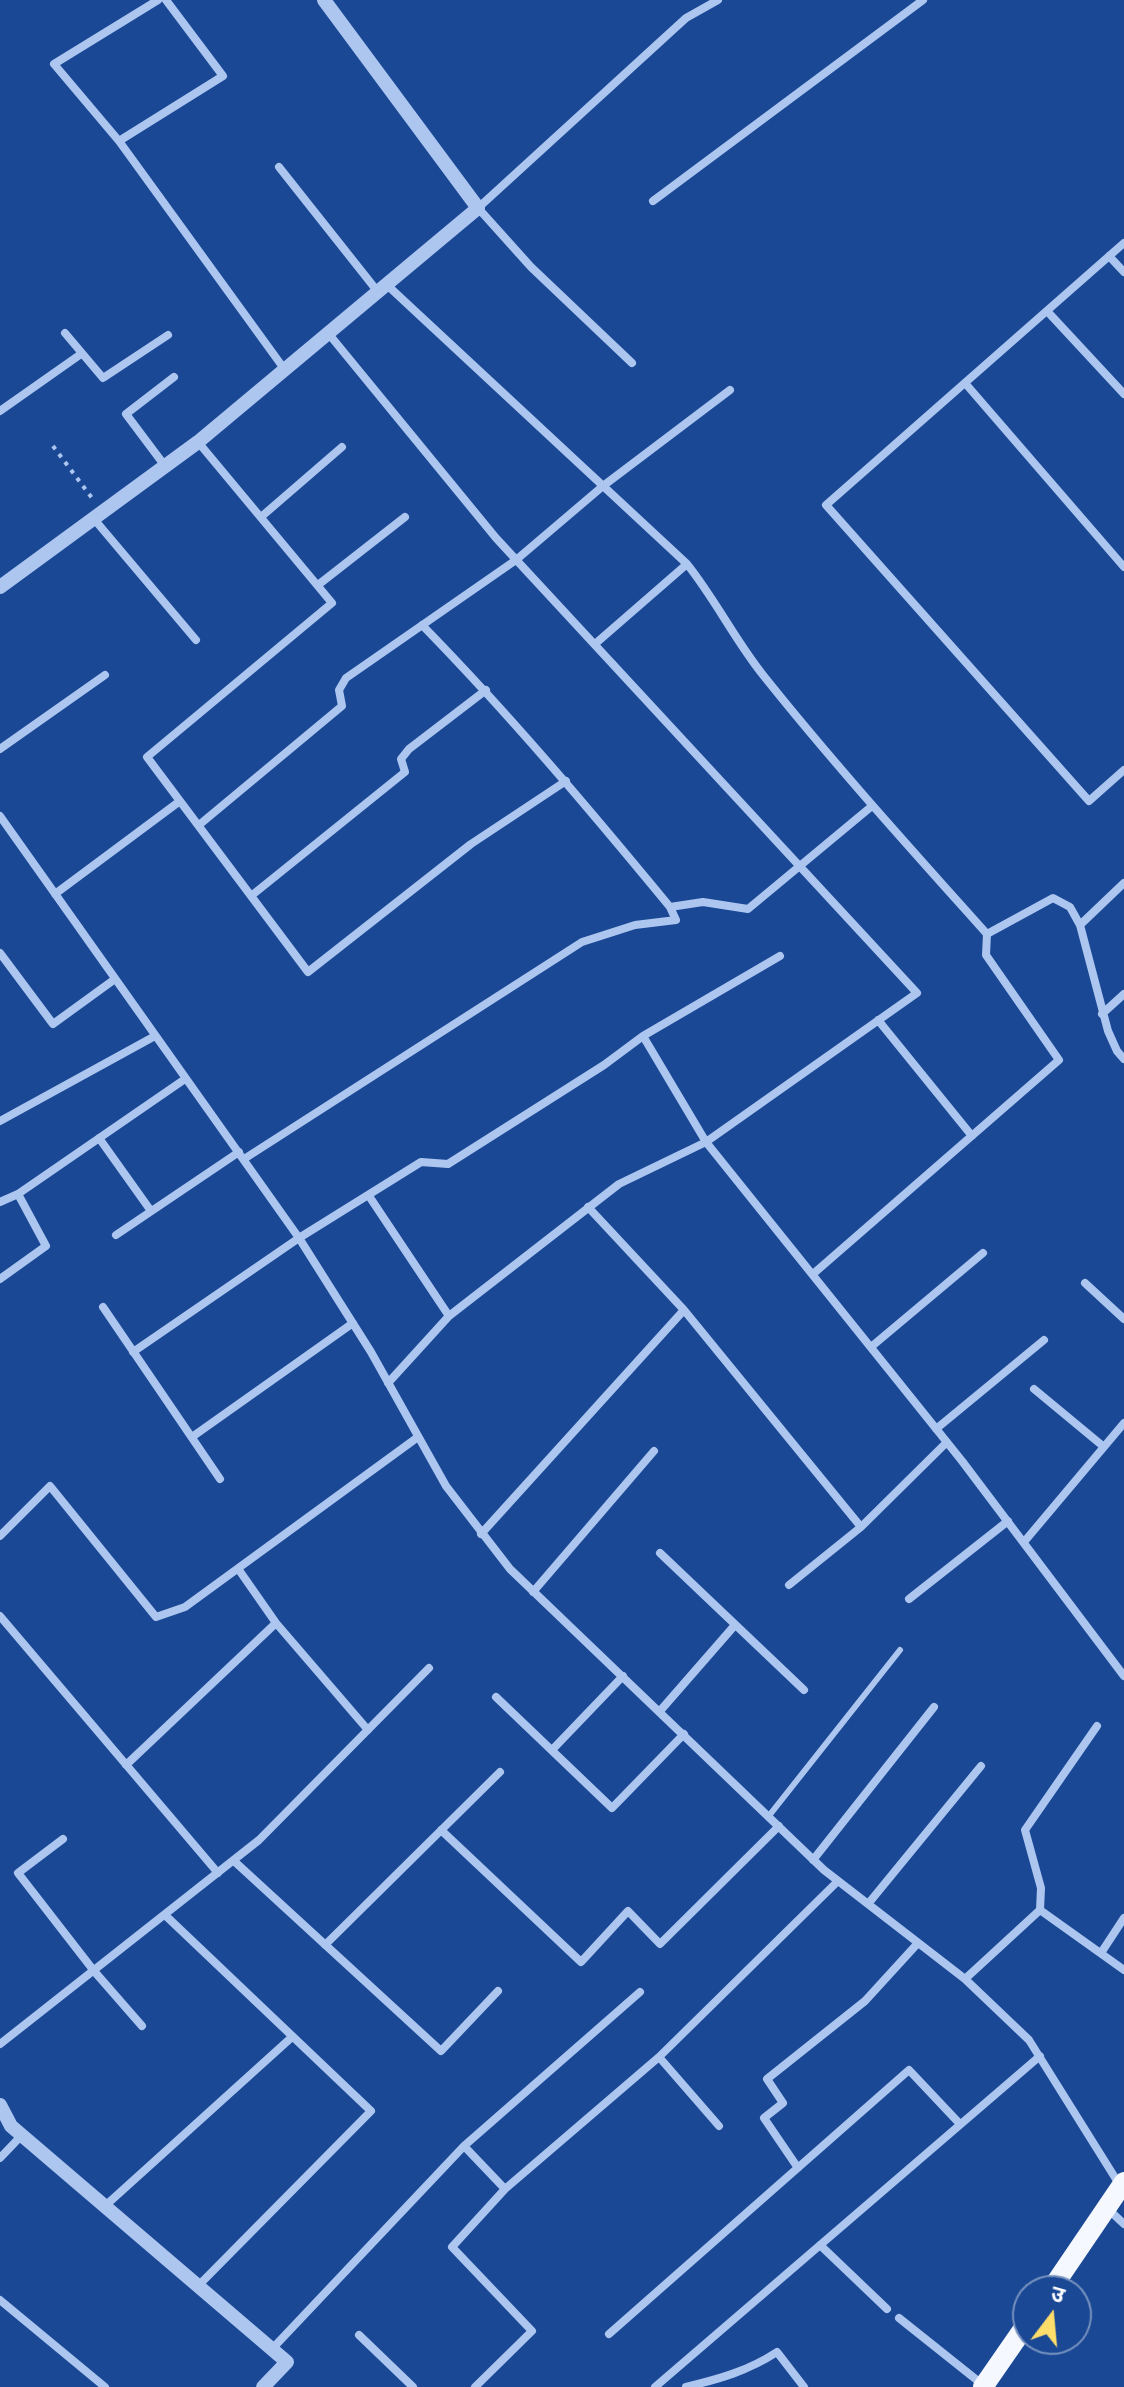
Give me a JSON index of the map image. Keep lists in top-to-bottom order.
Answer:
{
  "north": "top"
}
